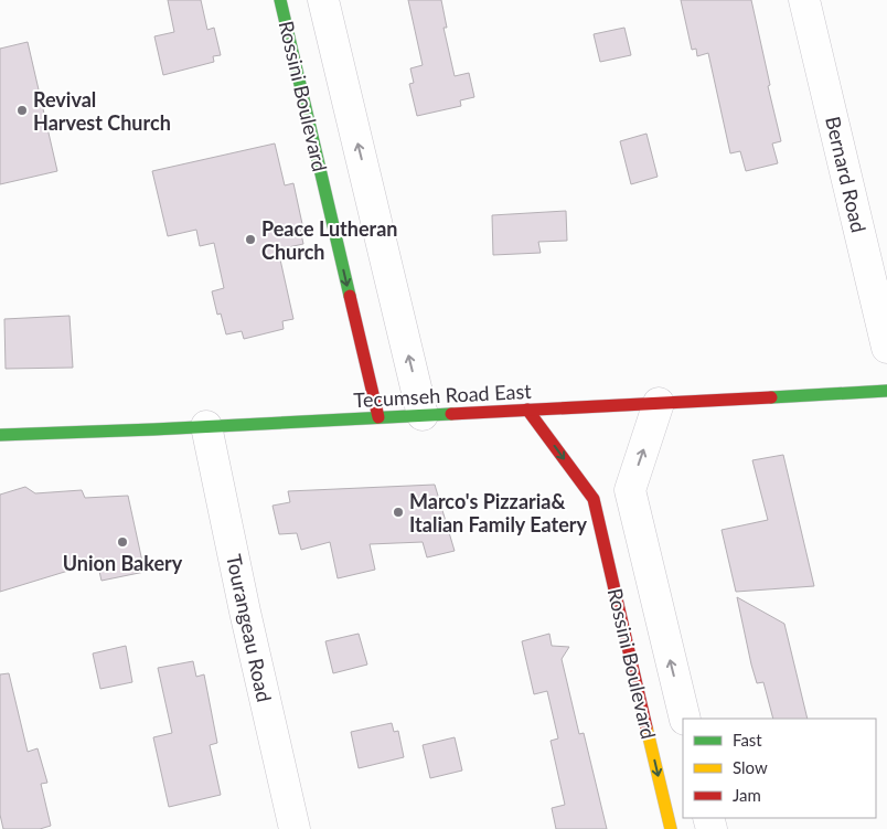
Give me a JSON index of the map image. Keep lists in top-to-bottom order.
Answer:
{
  "streets": {
    "main road": ["Rossini Boulevard", "Tecumseh Road East"],
    "street": ["Bernard Road", "Tourangeau Road"]
  },
  "crossings": [
    ["Rossini Boulevard", "Tecumseh Road East"],
    ["Tecumseh Road East", "Tourangeau Road"]
  ],
  "places": [
    "Revival Harvest Church",
    "Peace Lutheran Church",
    "Marco's Pizzaria& Italian Family Eatery",
    "Union Bakery"
  ],
  "legend": ["Fast", "Slow", "Jam"]
}
